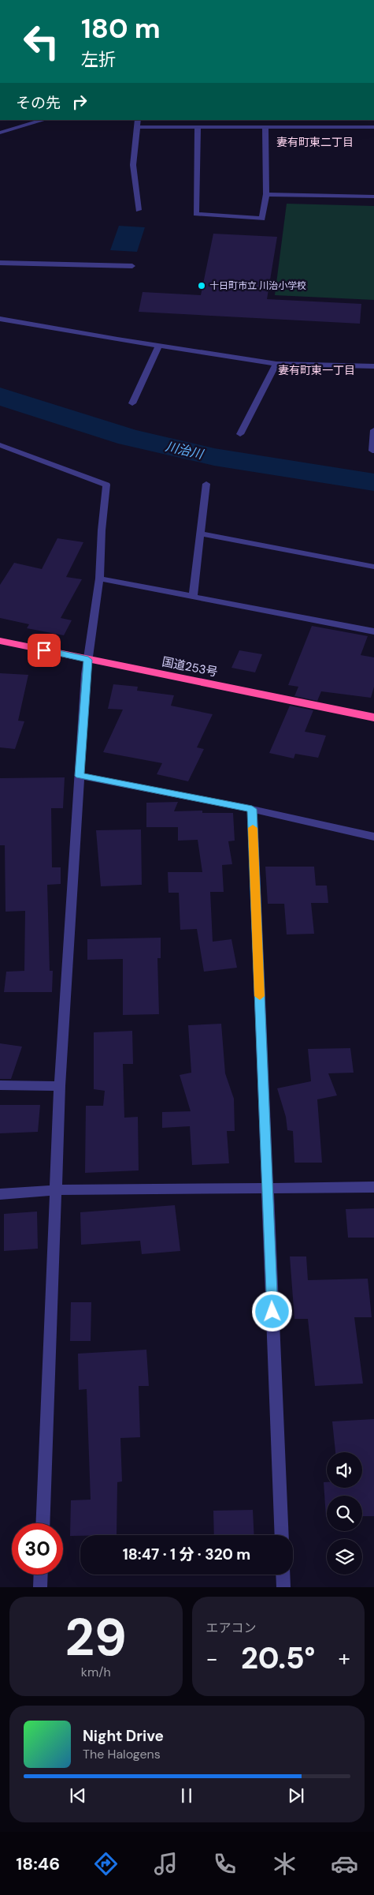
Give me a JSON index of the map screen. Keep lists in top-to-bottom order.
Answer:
{
  "streets": {
    "highway": ["国道253号"]
  },
  "districts": ["妻有町東二丁目", "妻有町東一丁目"],
  "water": ["川治川"],
  "places": ["十日町市立 川治小学校"],
  "page": {
    "turn": ["180 m", "左折"],
    "then": "その先",
    "limit": "30",
    "trip": "18:47 · 1 分 · 320 m",
    "tile": [
      ["29", "km/h"],
      "エアコン"
    ],
    "heat": ["−", "20.5°", "+"],
    "song": ["Night Drive", "The Halogens"],
    "tabs": "18:46"
  }
}
